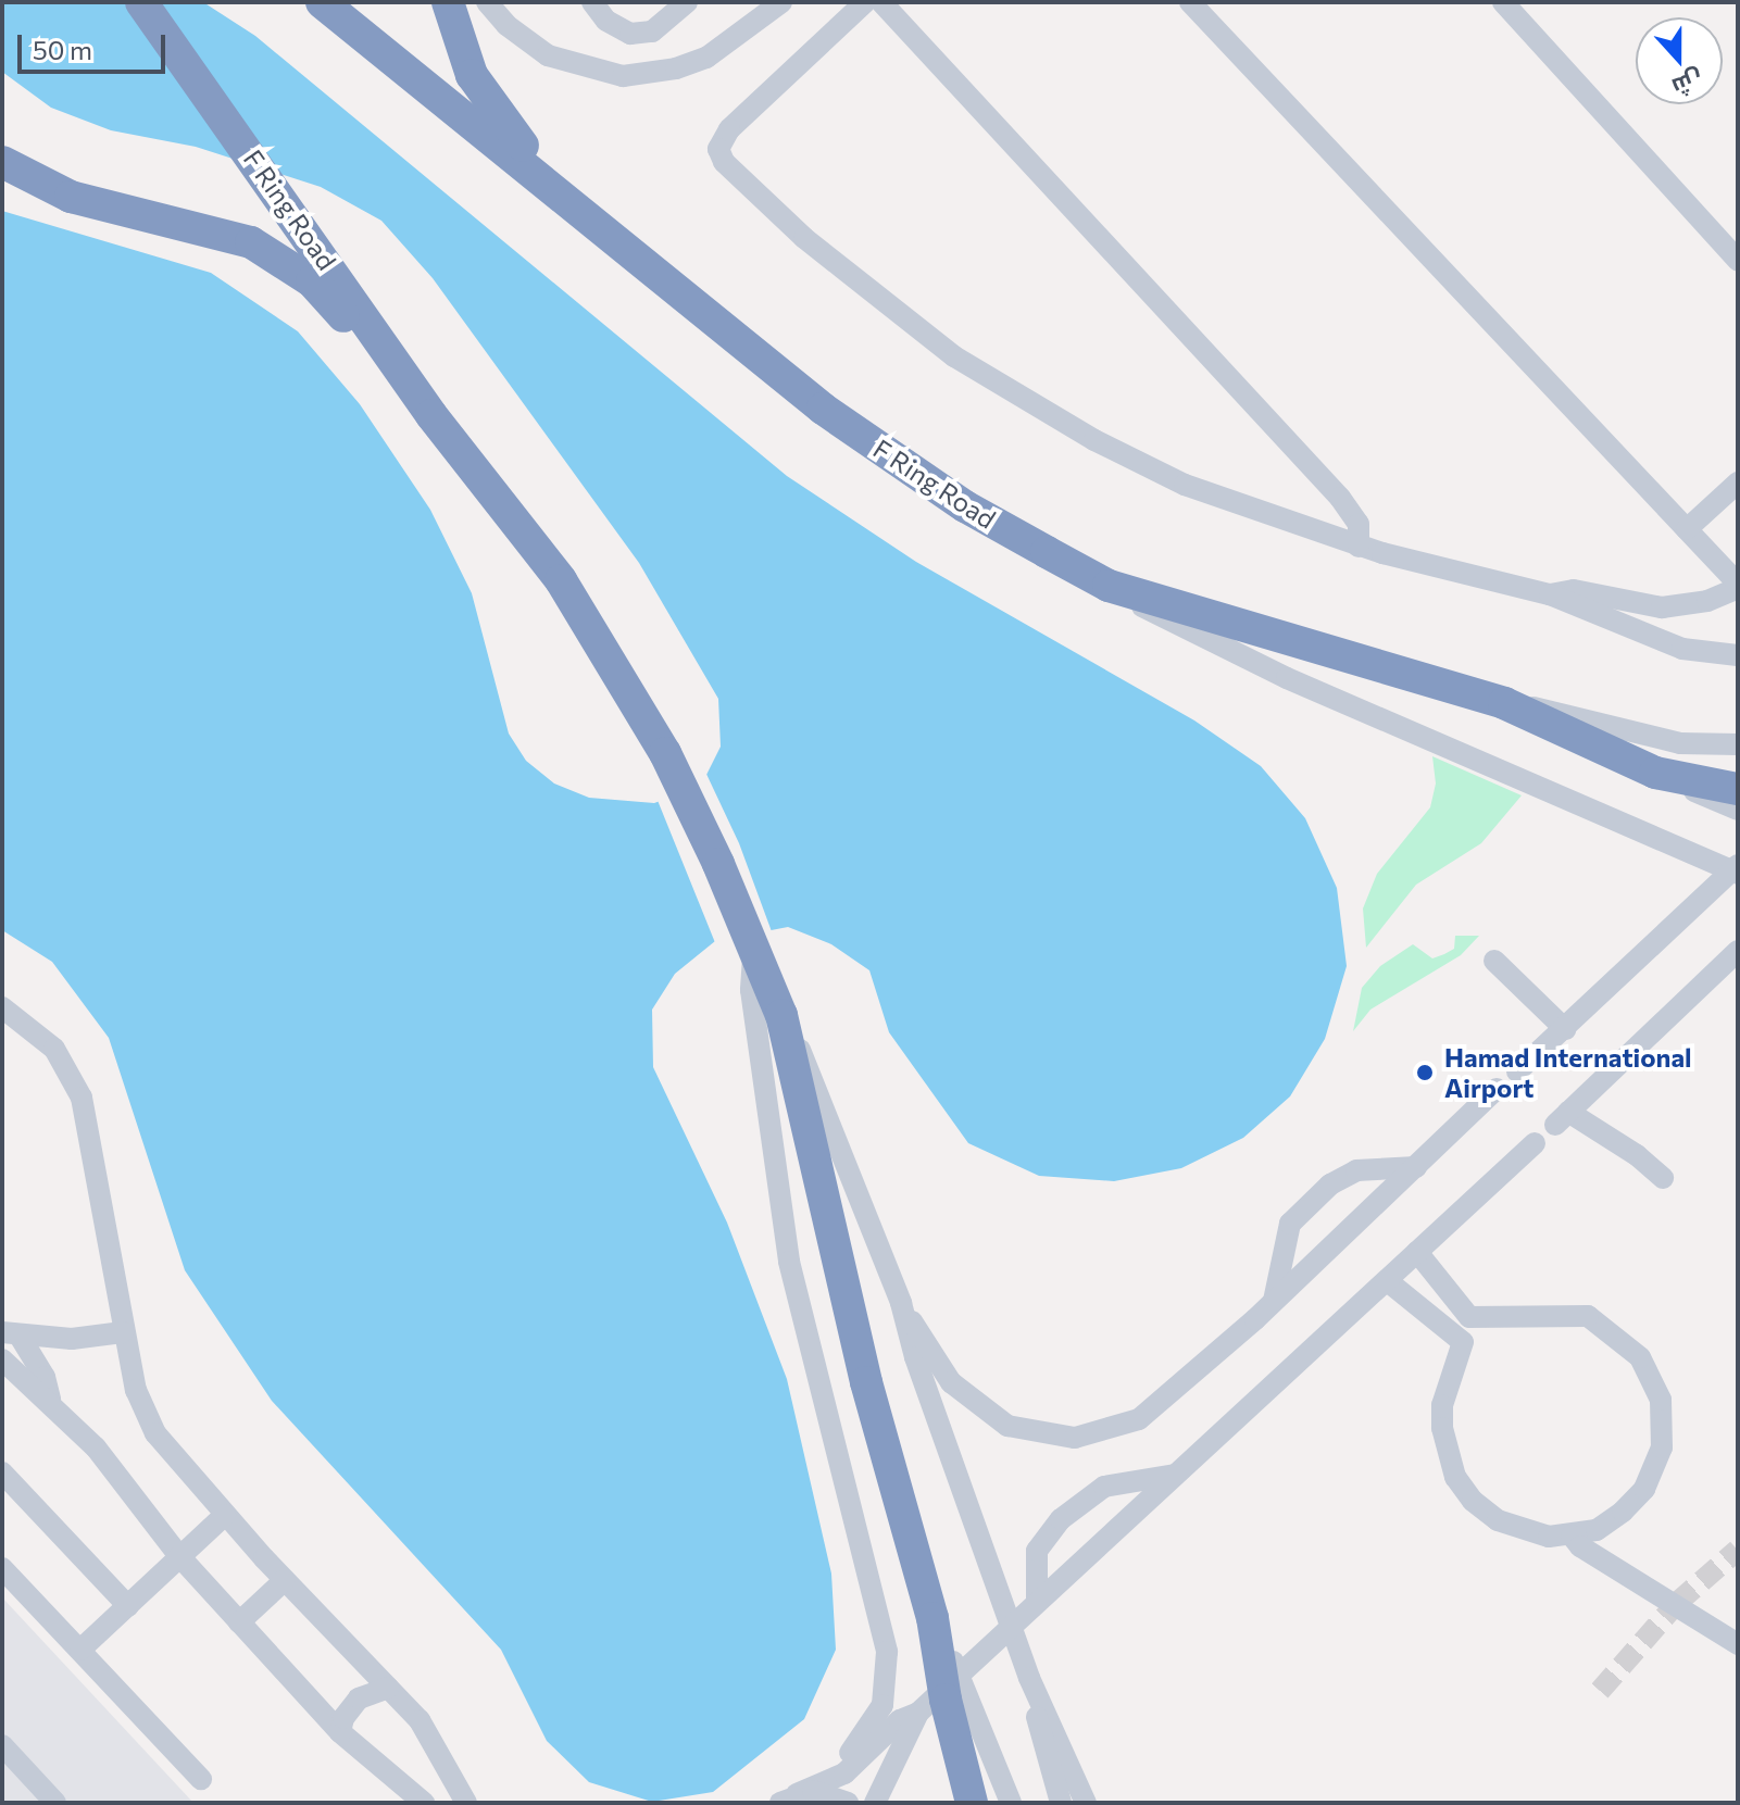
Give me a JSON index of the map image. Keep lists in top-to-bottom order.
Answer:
{
  "streets": {
    "highway": ["F Ring Road"]
  },
  "places": ["Hamad International Airport"],
  "scale_bar": "50 m",
  "north": "bottom"
}
